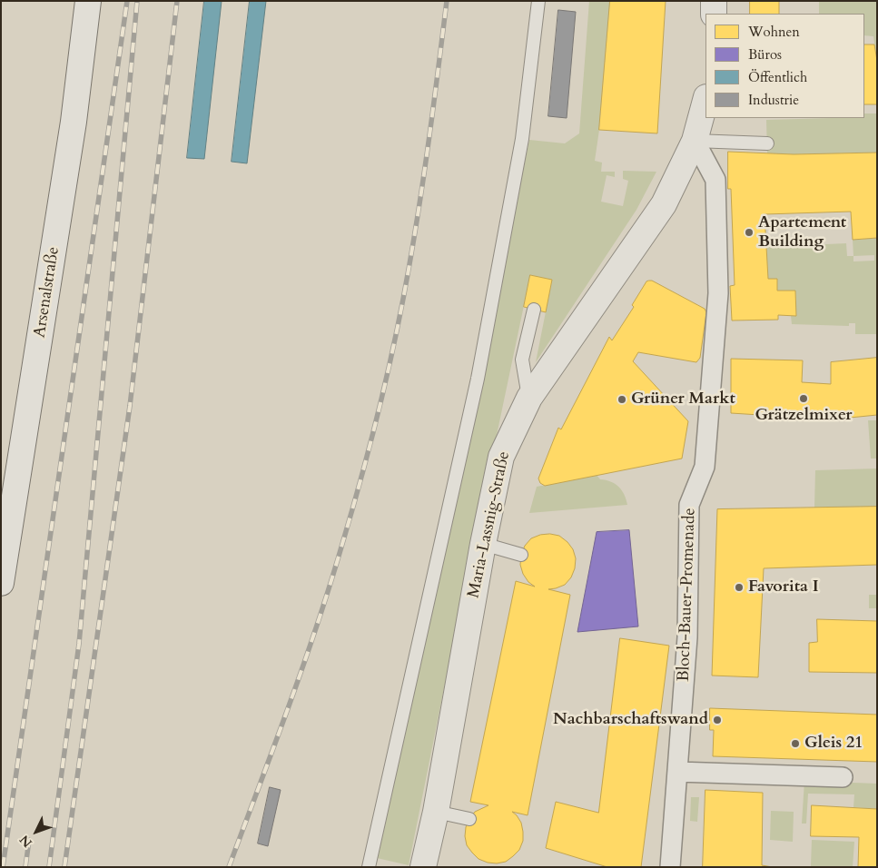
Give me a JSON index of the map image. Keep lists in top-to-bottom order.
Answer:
{
  "streets": {
    "street": ["Arsenalstraße", "Maria-Lassnig-Straße", "Bloch-Bauer-Promenade"]
  },
  "crossings": [
    ["Maria-Lassnig-Straße", "Bloch-Bauer-Promenade"]
  ],
  "places": [
    "Apartement Building",
    "Grätzelmixer",
    "Grüner Markt",
    "Favorita I",
    "Nachbarschaftswand",
    "Gleis 21"
  ],
  "legend": [
    "Wohnen",
    "Büros",
    "Öffentlich",
    "Industrie"
  ],
  "north": "bottom left"
}
